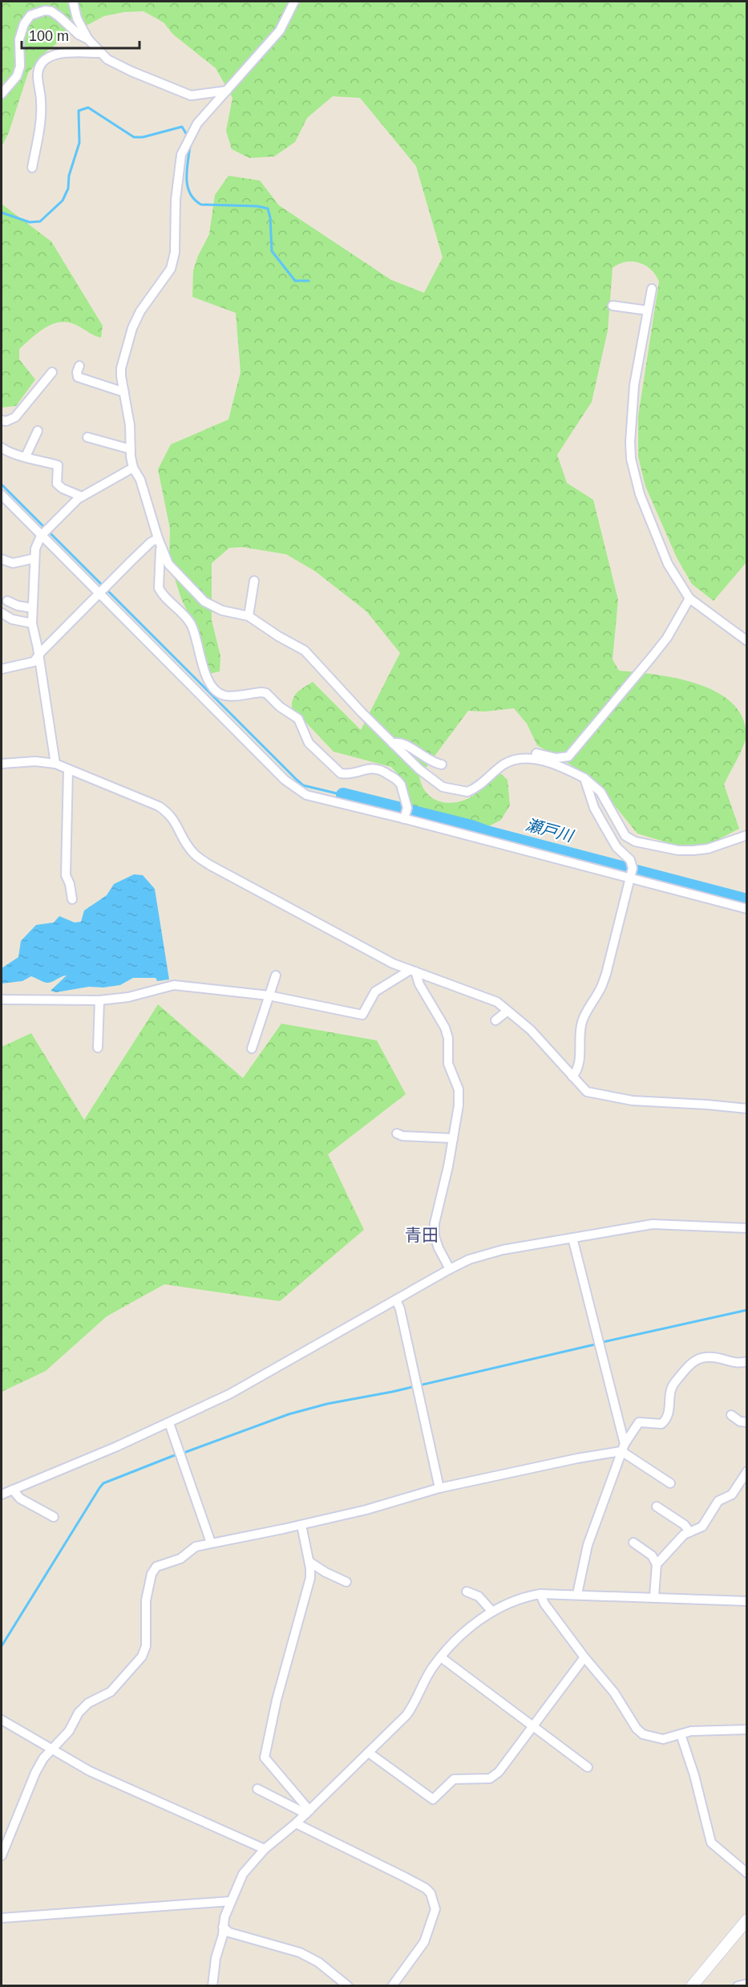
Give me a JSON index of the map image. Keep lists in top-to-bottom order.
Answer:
{
  "districts": ["青田"],
  "water": ["瀬戸川"],
  "scale_bar": "100 m"
}
